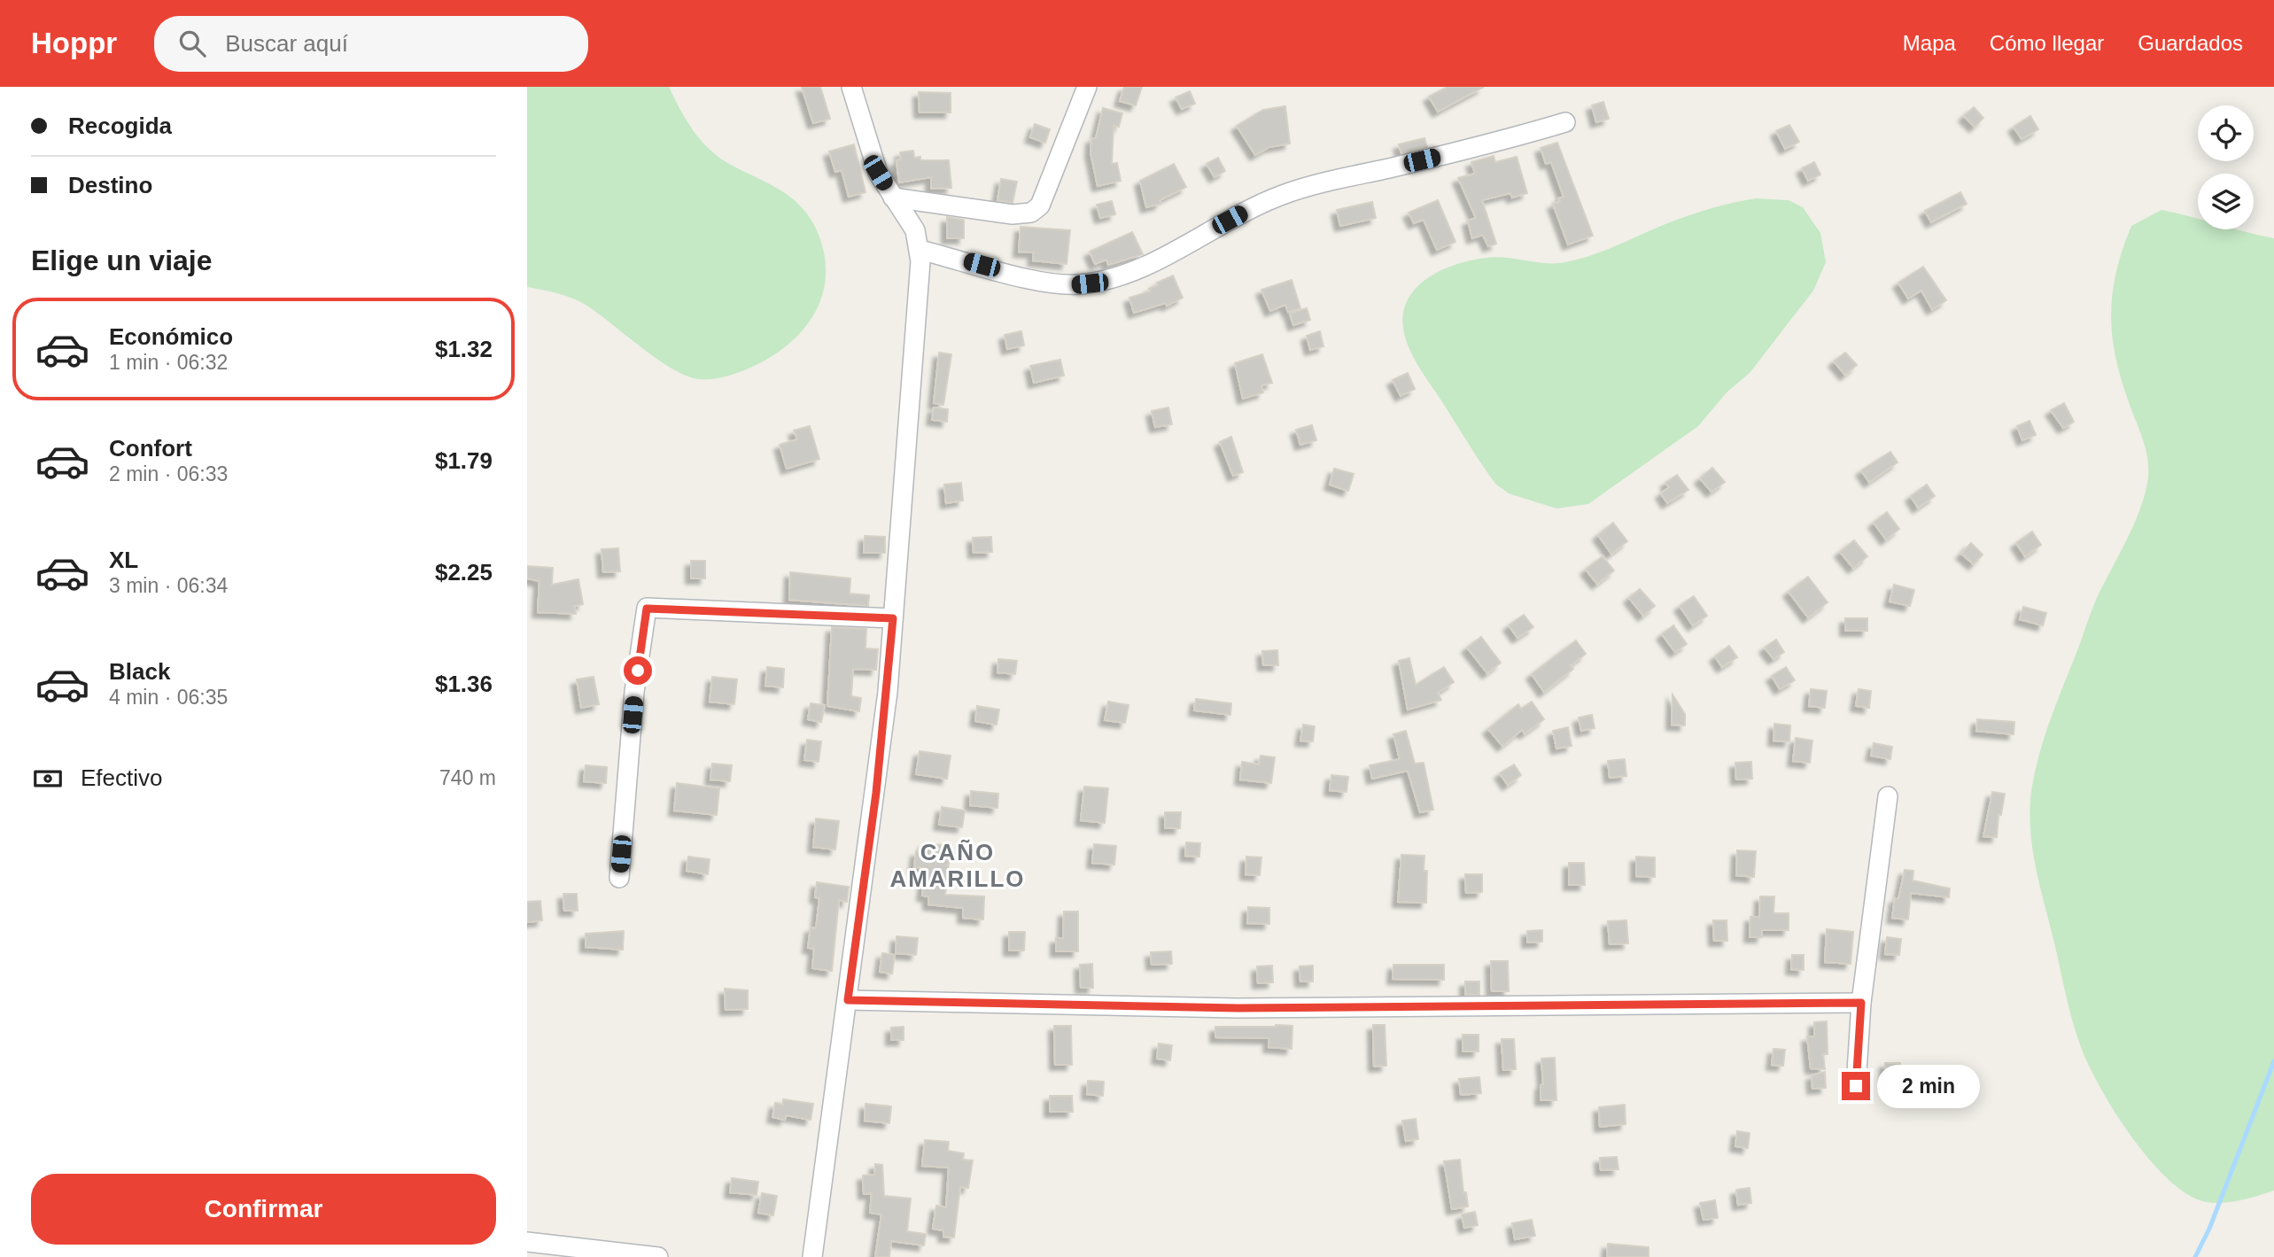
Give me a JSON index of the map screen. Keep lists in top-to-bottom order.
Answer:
{
  "districts": ["CAÑO AMARILLO"],
  "page": {
    "header": "Hoppr",
    "search": "Buscar aquí",
    "nav": ["Mapa", "Cómo llegar", "Guardados"],
    "banner": ["Recogida", "Destino"],
    "heading": "Elige un viaje",
    "list": [
      {
        "name": "Económico",
        "note": "1 min · 06:32",
        "value": "$1.32"
      },
      {
        "name": "Confort",
        "note": "2 min · 06:33",
        "value": "$1.79"
      },
      {
        "name": "XL",
        "note": "3 min · 06:34",
        "value": "$2.25"
      },
      {
        "name": "Black",
        "note": "4 min · 06:35",
        "value": "$1.36"
      }
    ],
    "pay": ["Efectivo", "740 m"],
    "bubble": "2 min",
    "buttons": "Confirmar"
  }
}
